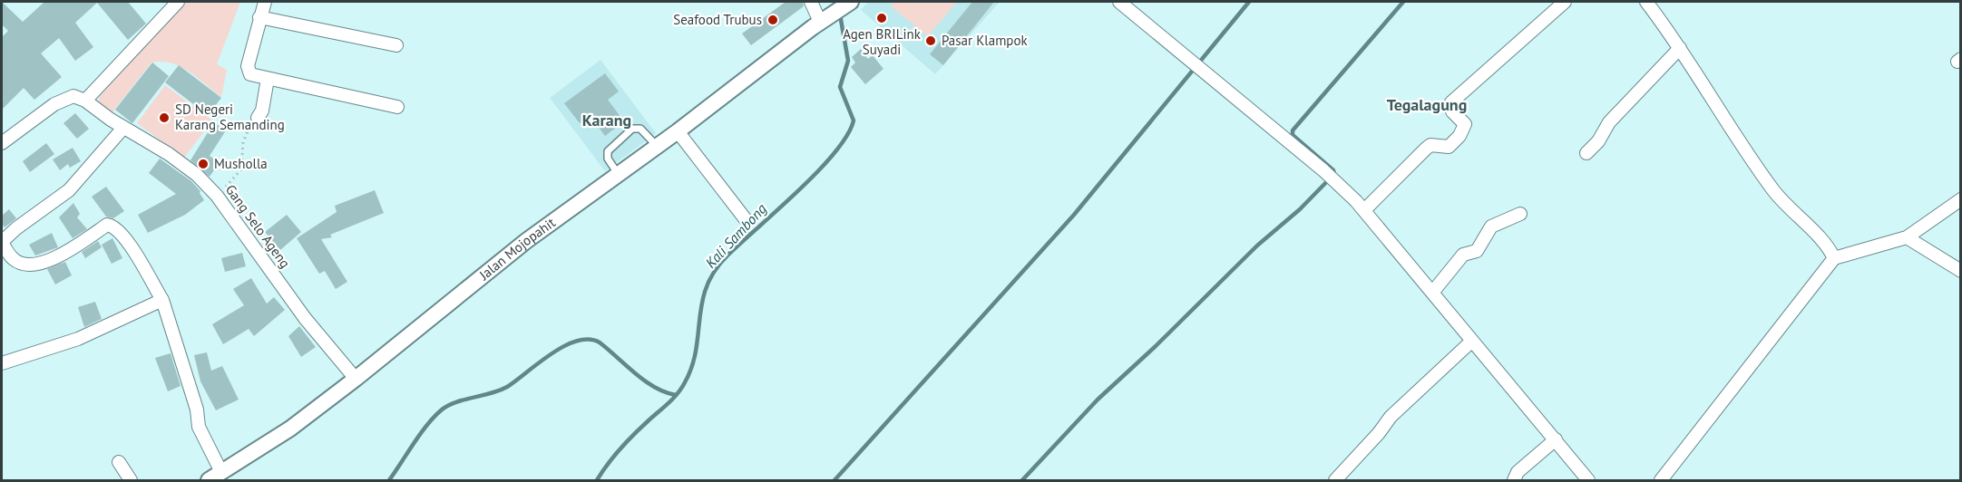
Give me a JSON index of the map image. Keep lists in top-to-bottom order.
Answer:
{
  "streets": {
    "street": ["Gang Selo Ageng", "Jalan Mojopahit"]
  },
  "crossings": [
    ["Gang Selo Ageng", "Jalan Mojopahit"]
  ],
  "districts": ["Tegalagung", "Karang"],
  "water": ["Kali Sambong"],
  "places": [
    "Agen BRILink Suyadi",
    "Seafood Trubus",
    "Pasar Klampok",
    "SD Negeri Karang Semanding",
    "Musholla"
  ]
}
